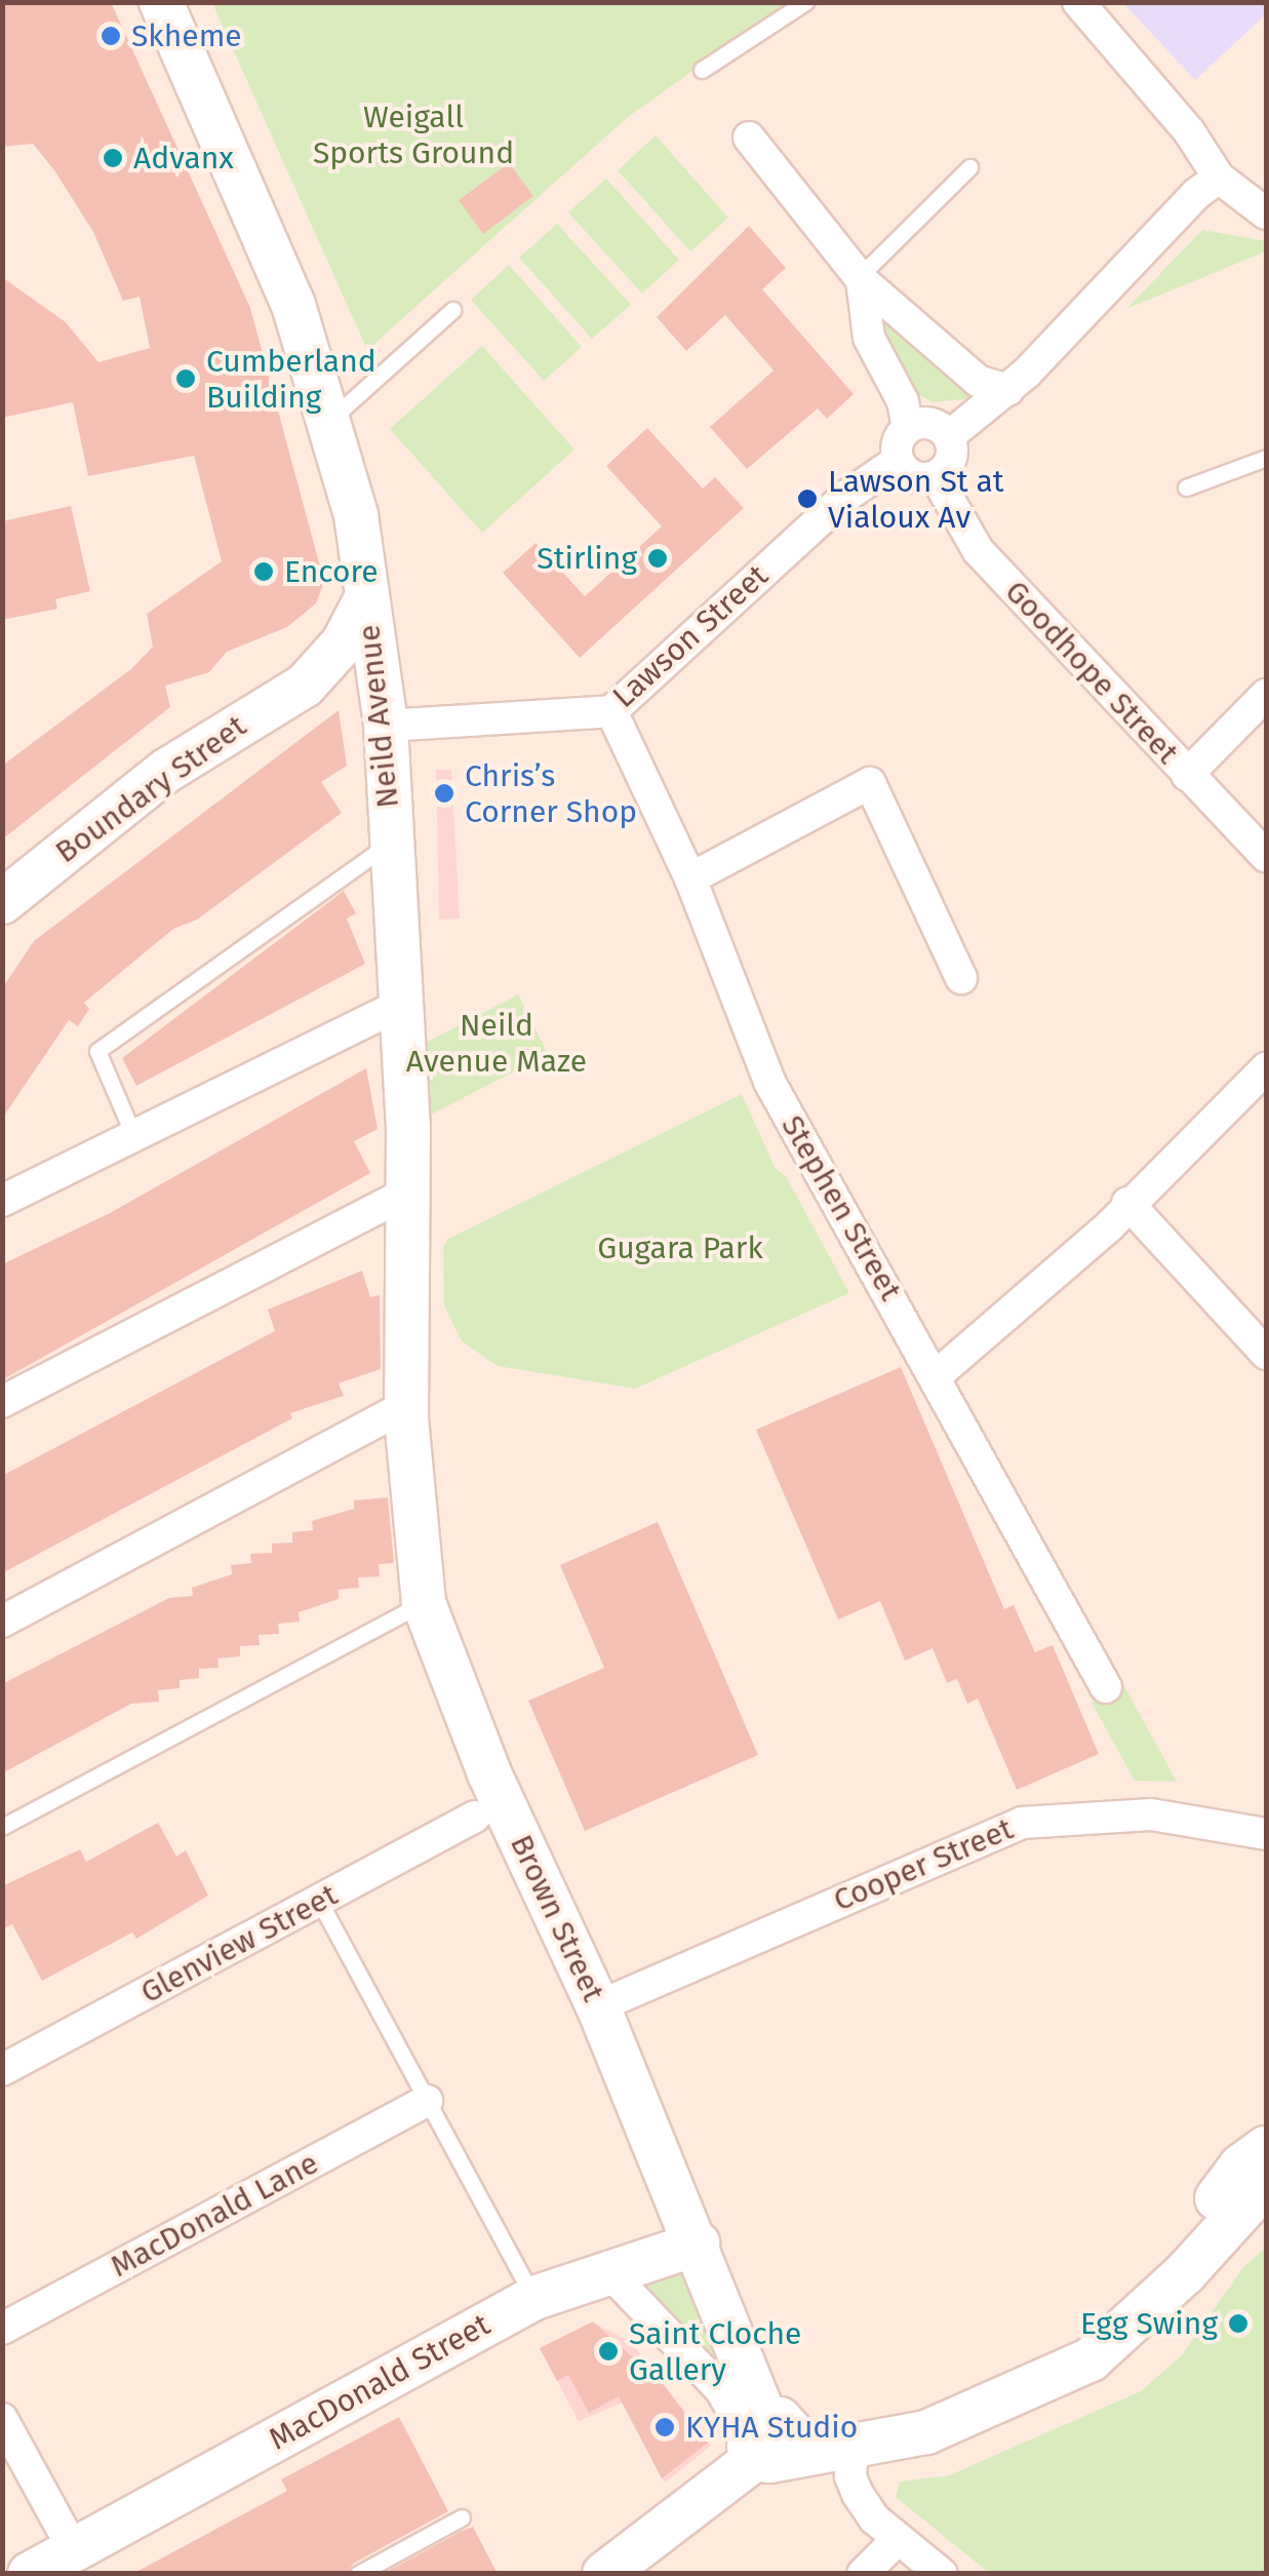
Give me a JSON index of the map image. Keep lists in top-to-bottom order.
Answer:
{
  "streets": {
    "street": [
      "Lawson Street",
      "Goodhope Street",
      "Neild Avenue",
      "Boundary Street",
      "Stephen Street",
      "Cooper Street",
      "Brown Street",
      "Glenview Street",
      "MacDonald Lane",
      "MacDonald Street"
    ]
  },
  "crossings": [
    ["Lawson Street", "Goodhope Street"],
    ["Lawson Street", "Neild Avenue"],
    ["Lawson Street", "Stephen Street"],
    ["Neild Avenue", "Boundary Street"],
    ["Neild Avenue", "Brown Street"],
    ["Cooper Street", "Brown Street"],
    ["Brown Street", "MacDonald Street"]
  ],
  "parks": ["Weigall Sports Ground", "Neild Avenue Maze", "Gugara Park"],
  "places": [
    "Skheme",
    "Advanx",
    "Cumberland Building",
    "Lawson St at Vialoux Av",
    "Stirling",
    "Encore",
    "Chris’s Corner Shop",
    "Egg Swing",
    "Saint Cloche Gallery",
    "KYHA Studio"
  ]
}
